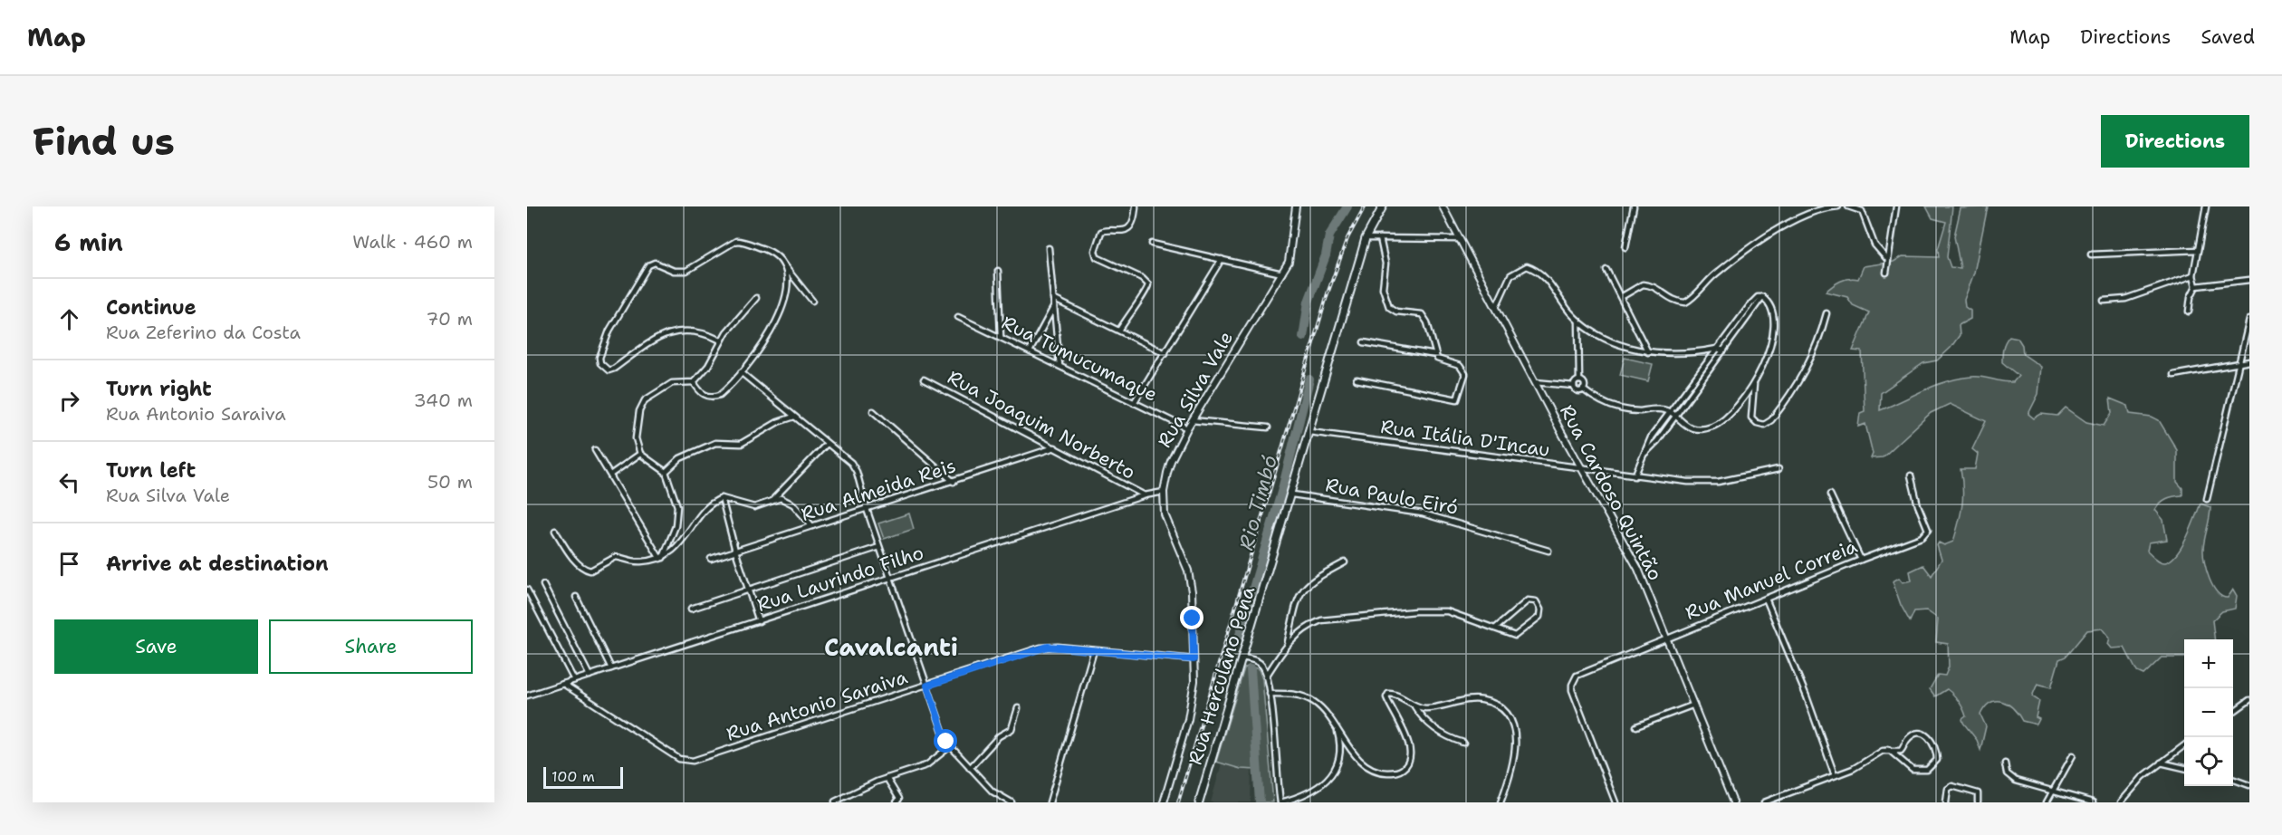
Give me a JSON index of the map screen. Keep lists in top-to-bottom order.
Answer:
{
  "streets": {
    "main road": ["Rua Herculano Pena"],
    "street": [
      "Rua Tumucumaque",
      "Rua Silva Vale",
      "Rua Joaquim Norberto",
      "Rua Itália D'Incau",
      "Rua Almeida Reis",
      "Rua Cardoso Quintão",
      "Rua Paulo Eiró",
      "Rua Laurindo Filho",
      "Rua Manuel Correia",
      "Rua Antonio Saraiva"
    ]
  },
  "crossings": [
    ["Rua Tumucumaque", "Rua Silva Vale"],
    ["Rua Silva Vale", "Rua Laurindo Filho"],
    ["Rua Silva Vale", "Rua Antonio Saraiva"],
    ["Rua Joaquim Norberto", "Rua Almeida Reis"],
    ["Rua Joaquim Norberto", "Rua Laurindo Filho"],
    ["Rua Itália D'Incau", "Rua Cardoso Quintão"],
    ["Rua Itália D'Incau", "Rua Herculano Pena"],
    ["Rua Cardoso Quintão", "Rua Manuel Correia"],
    ["Rua Paulo Eiró", "Rua Herculano Pena"],
    ["Rua Laurindo Filho", "Rua Antonio Saraiva"]
  ],
  "districts": ["Cavalcanti"],
  "water": ["Rio Timbó"],
  "scale_bar": "100 m",
  "page": {
    "header": "Map",
    "nav": ["Map", "Directions", "Saved"],
    "buttons": [
      "Directions",
      ["Save", "Share"]
    ],
    "title": "Find us",
    "heading": ["6 min", "Walk · 460 m"],
    "list": [
      ["Continue", "Rua Zeferino da Costa", "70 m"],
      ["Turn right", "Rua Antonio Saraiva", "340 m"],
      ["Turn left", "Rua Silva Vale", "50 m"],
      "Arrive at destination"
    ],
    "map_buttons": ["+", "−"],
    "scale": "100 m"
  }
}
